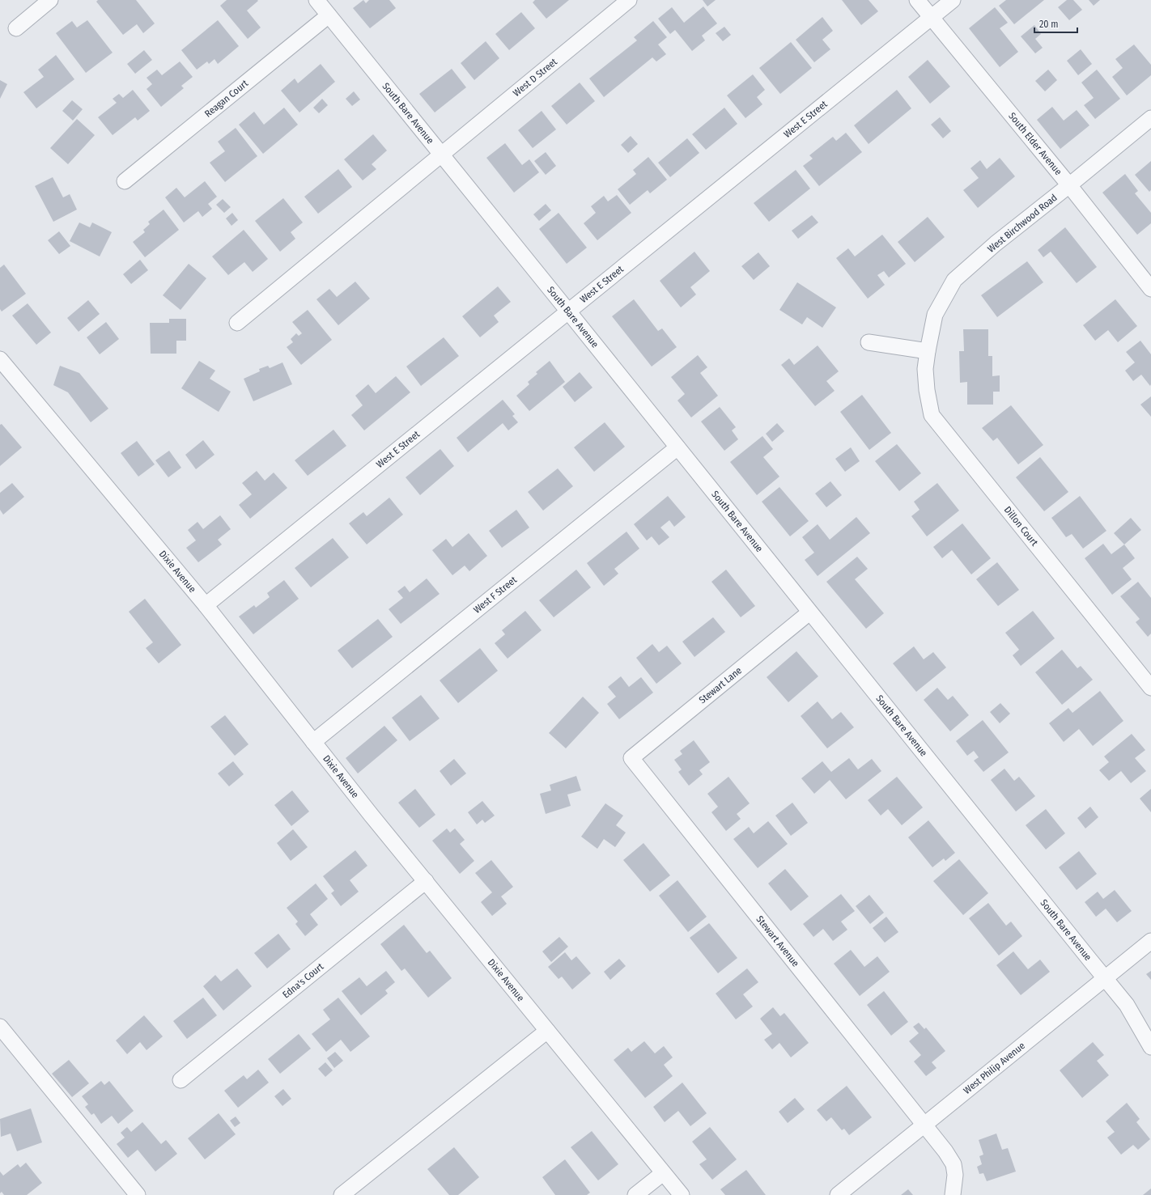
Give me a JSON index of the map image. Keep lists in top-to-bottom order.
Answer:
{
  "streets": {
    "street": [
      "West D Street",
      "Reagan Court",
      "South Bare Avenue",
      "West E Street",
      "South Elder Avenue",
      "West Birchwood Road",
      "Dillon Court",
      "Dixie Avenue",
      "West F Street",
      "Stewart Lane",
      "Stewart Avenue",
      "Edna's Court",
      "West Philip Avenue"
    ]
  },
  "crossings": [
    ["West D Street", "South Bare Avenue"],
    ["Reagan Court", "South Bare Avenue"],
    ["South Bare Avenue", "West E Street"],
    ["South Bare Avenue", "West F Street"],
    ["South Bare Avenue", "Stewart Lane"],
    ["South Bare Avenue", "West Philip Avenue"],
    ["West E Street", "South Elder Avenue"],
    ["West E Street", "Dixie Avenue"],
    ["South Elder Avenue", "West Birchwood Road"],
    ["West Birchwood Road", "Dillon Court"],
    ["Dixie Avenue", "West F Street"],
    ["Dixie Avenue", "Edna's Court"],
    ["Stewart Lane", "Stewart Avenue"],
    ["Stewart Avenue", "West Philip Avenue"]
  ],
  "scale_bar": "20 m"
}
